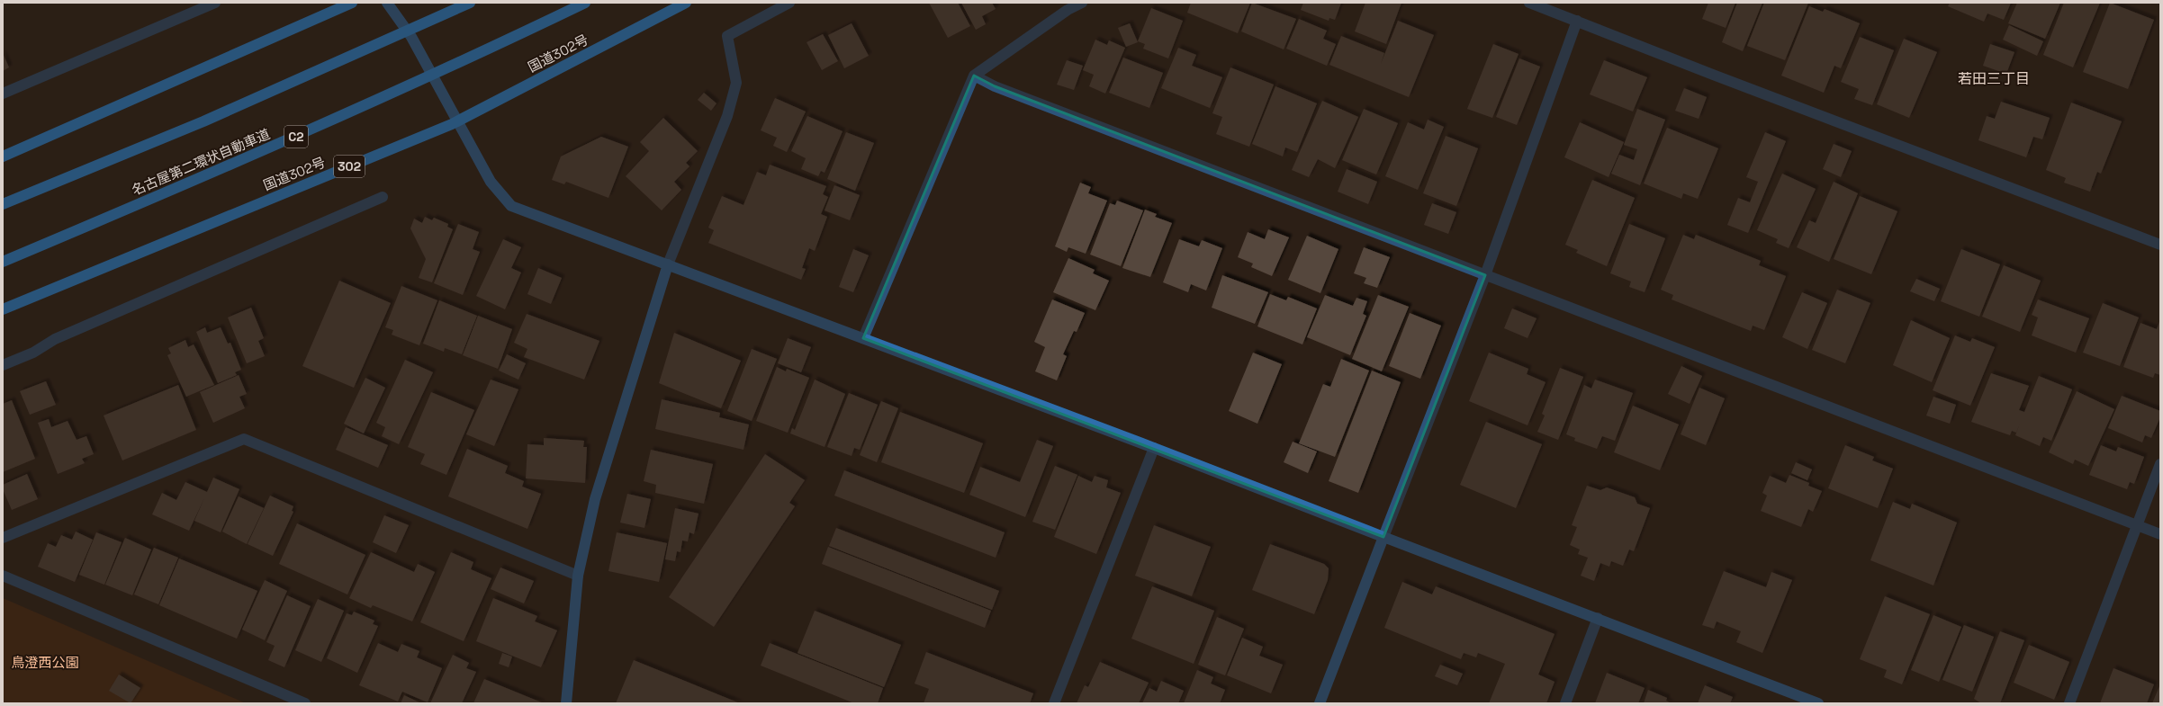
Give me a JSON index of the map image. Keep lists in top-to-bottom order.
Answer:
{
  "streets": {
    "highway": [
      "国道302号",
      "C2",
      "名古屋第二環状自動車道",
      "302"
    ]
  },
  "districts": ["若田三丁目"],
  "parks": ["鳥澄西公園"]
}
